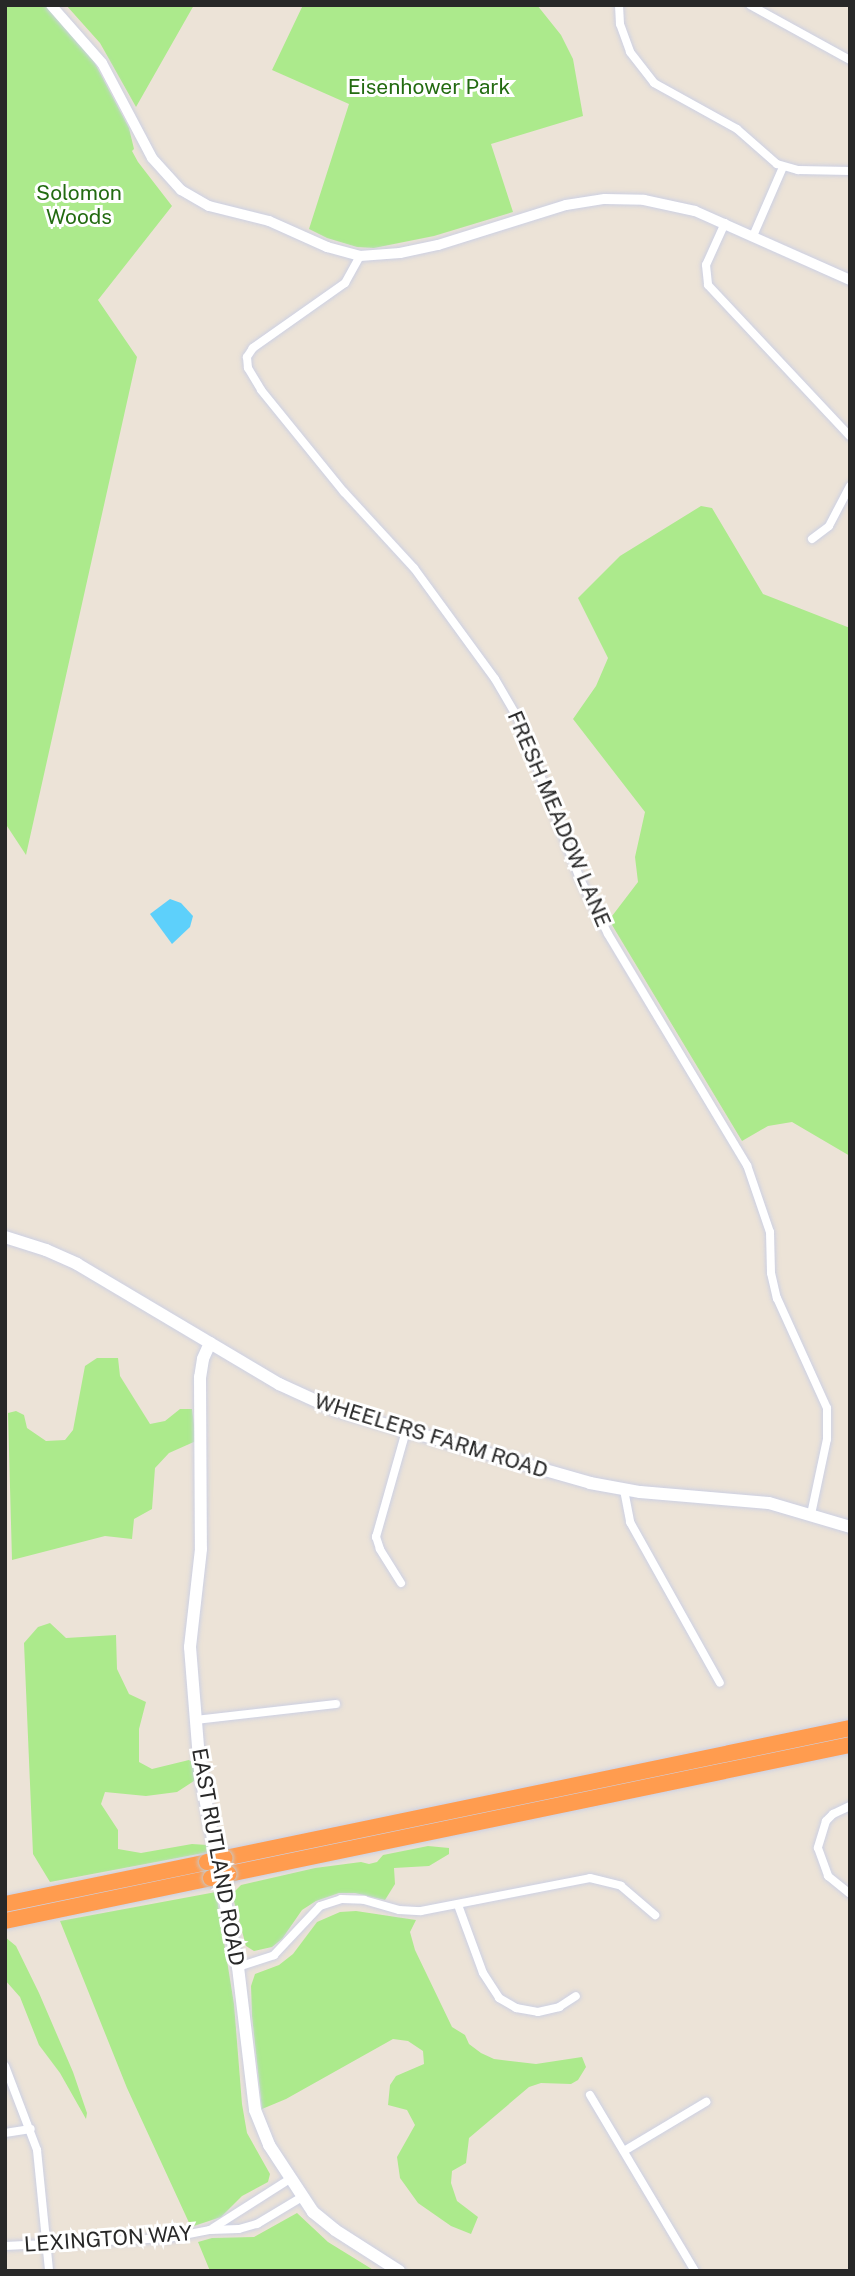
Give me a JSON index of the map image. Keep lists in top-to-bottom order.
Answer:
{
  "streets": {
    "main road": ["WHEELERS FARM ROAD", "EAST RUTLAND ROAD"],
    "street": ["FRESH MEADOW LANE", "LEXINGTON WAY"]
  },
  "crossings": [
    ["FRESH MEADOW LANE", "WHEELERS FARM ROAD"],
    ["WHEELERS FARM ROAD", "EAST RUTLAND ROAD"],
    ["EAST RUTLAND ROAD", "LEXINGTON WAY"]
  ],
  "parks": ["Eisenhower Park", "Solomon Woods"]
}
